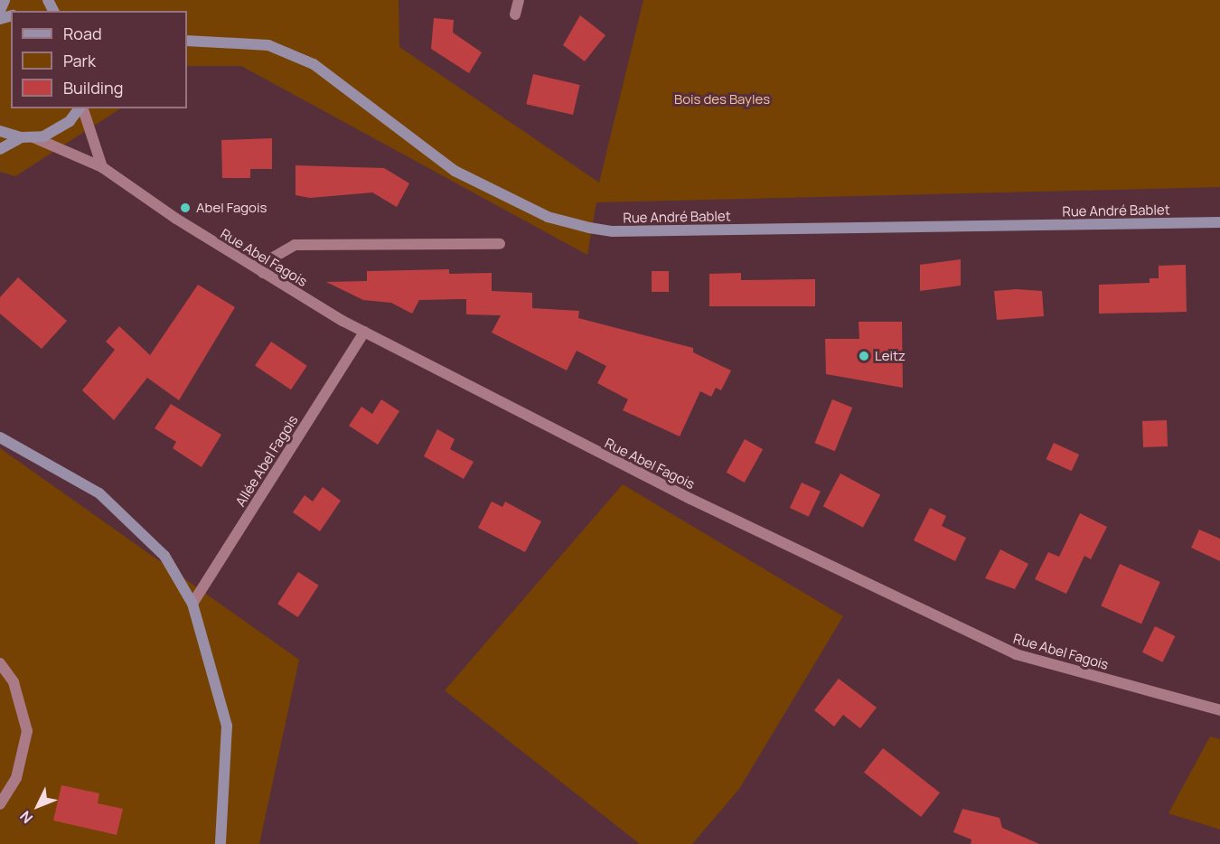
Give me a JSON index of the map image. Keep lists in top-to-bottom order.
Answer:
{
  "streets": {
    "main road": ["Rue André Bablet"],
    "street": ["Rue Abel Fagois", "Allée Abel Fagois"]
  },
  "crossings": [
    ["Rue Abel Fagois", "Allée Abel Fagois"]
  ],
  "parks": ["Bois des Bayles"],
  "places": ["Abel Fagois", "Leitz"],
  "legend": ["Road", "Park", "Building"],
  "north": "bottom left"
}
